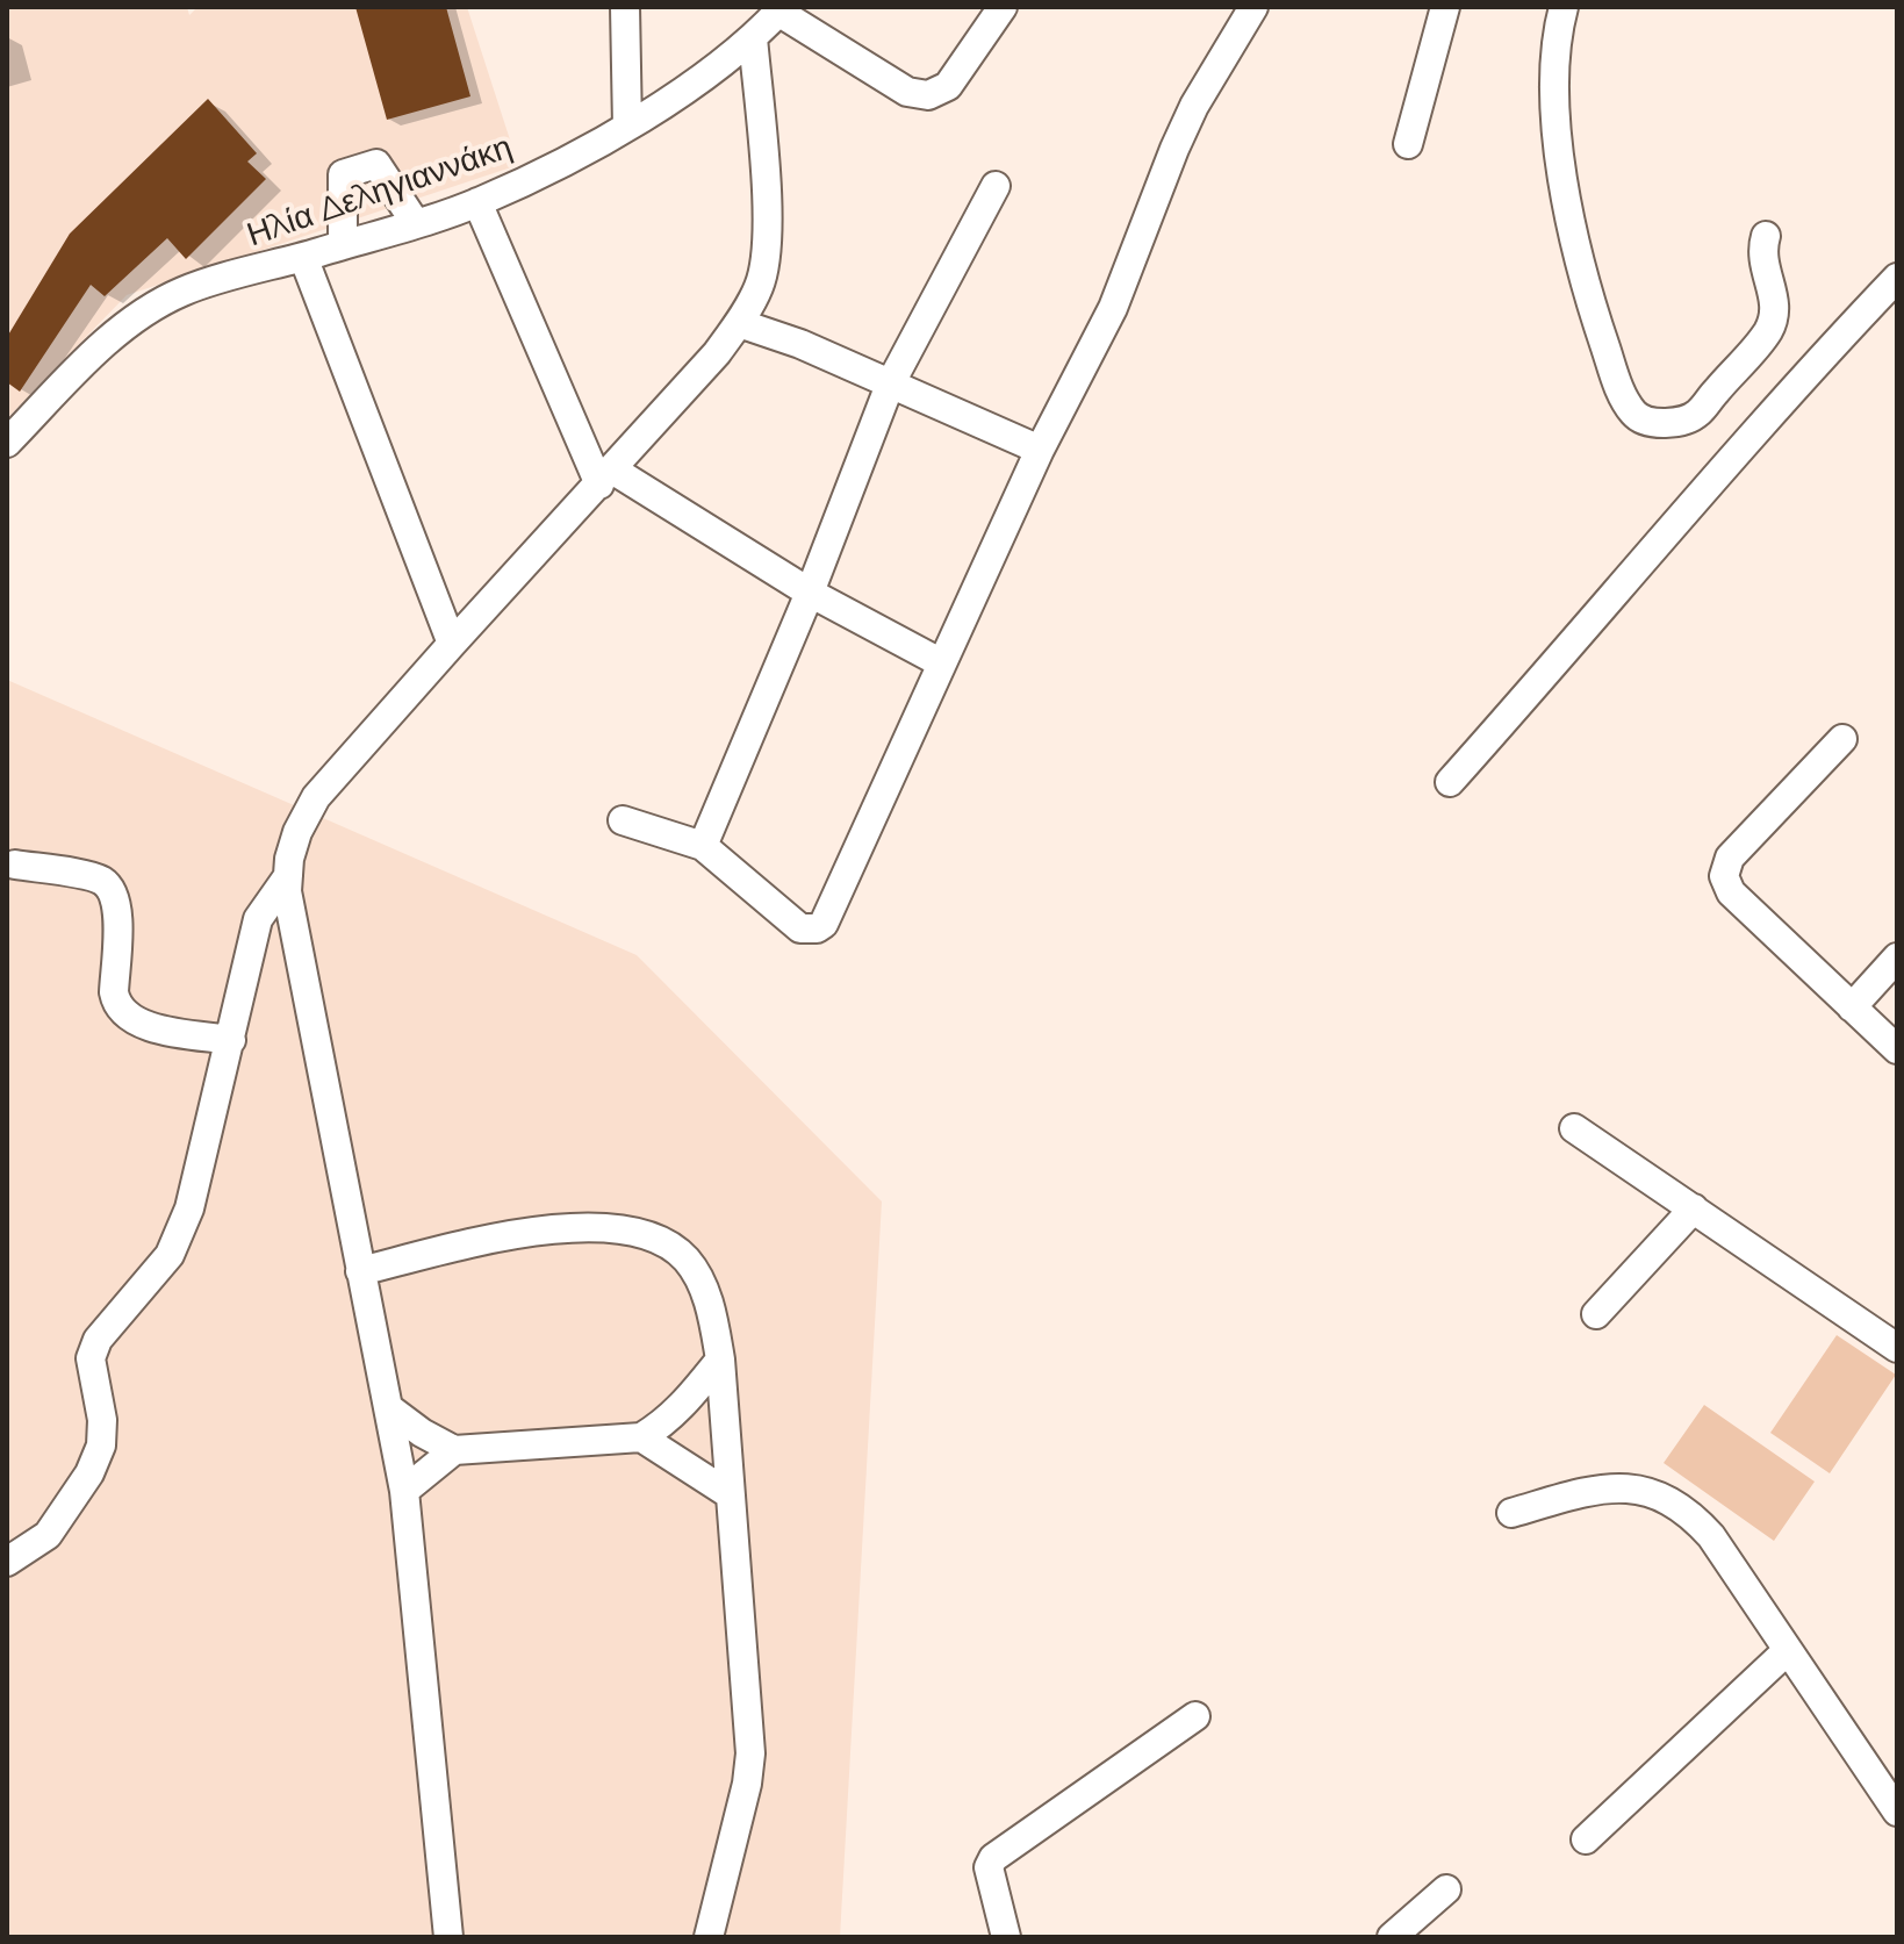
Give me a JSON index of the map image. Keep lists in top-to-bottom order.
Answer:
{
  "streets": {
    "street": ["Ηλία Δεληγιαννάκη"]
  }
}
